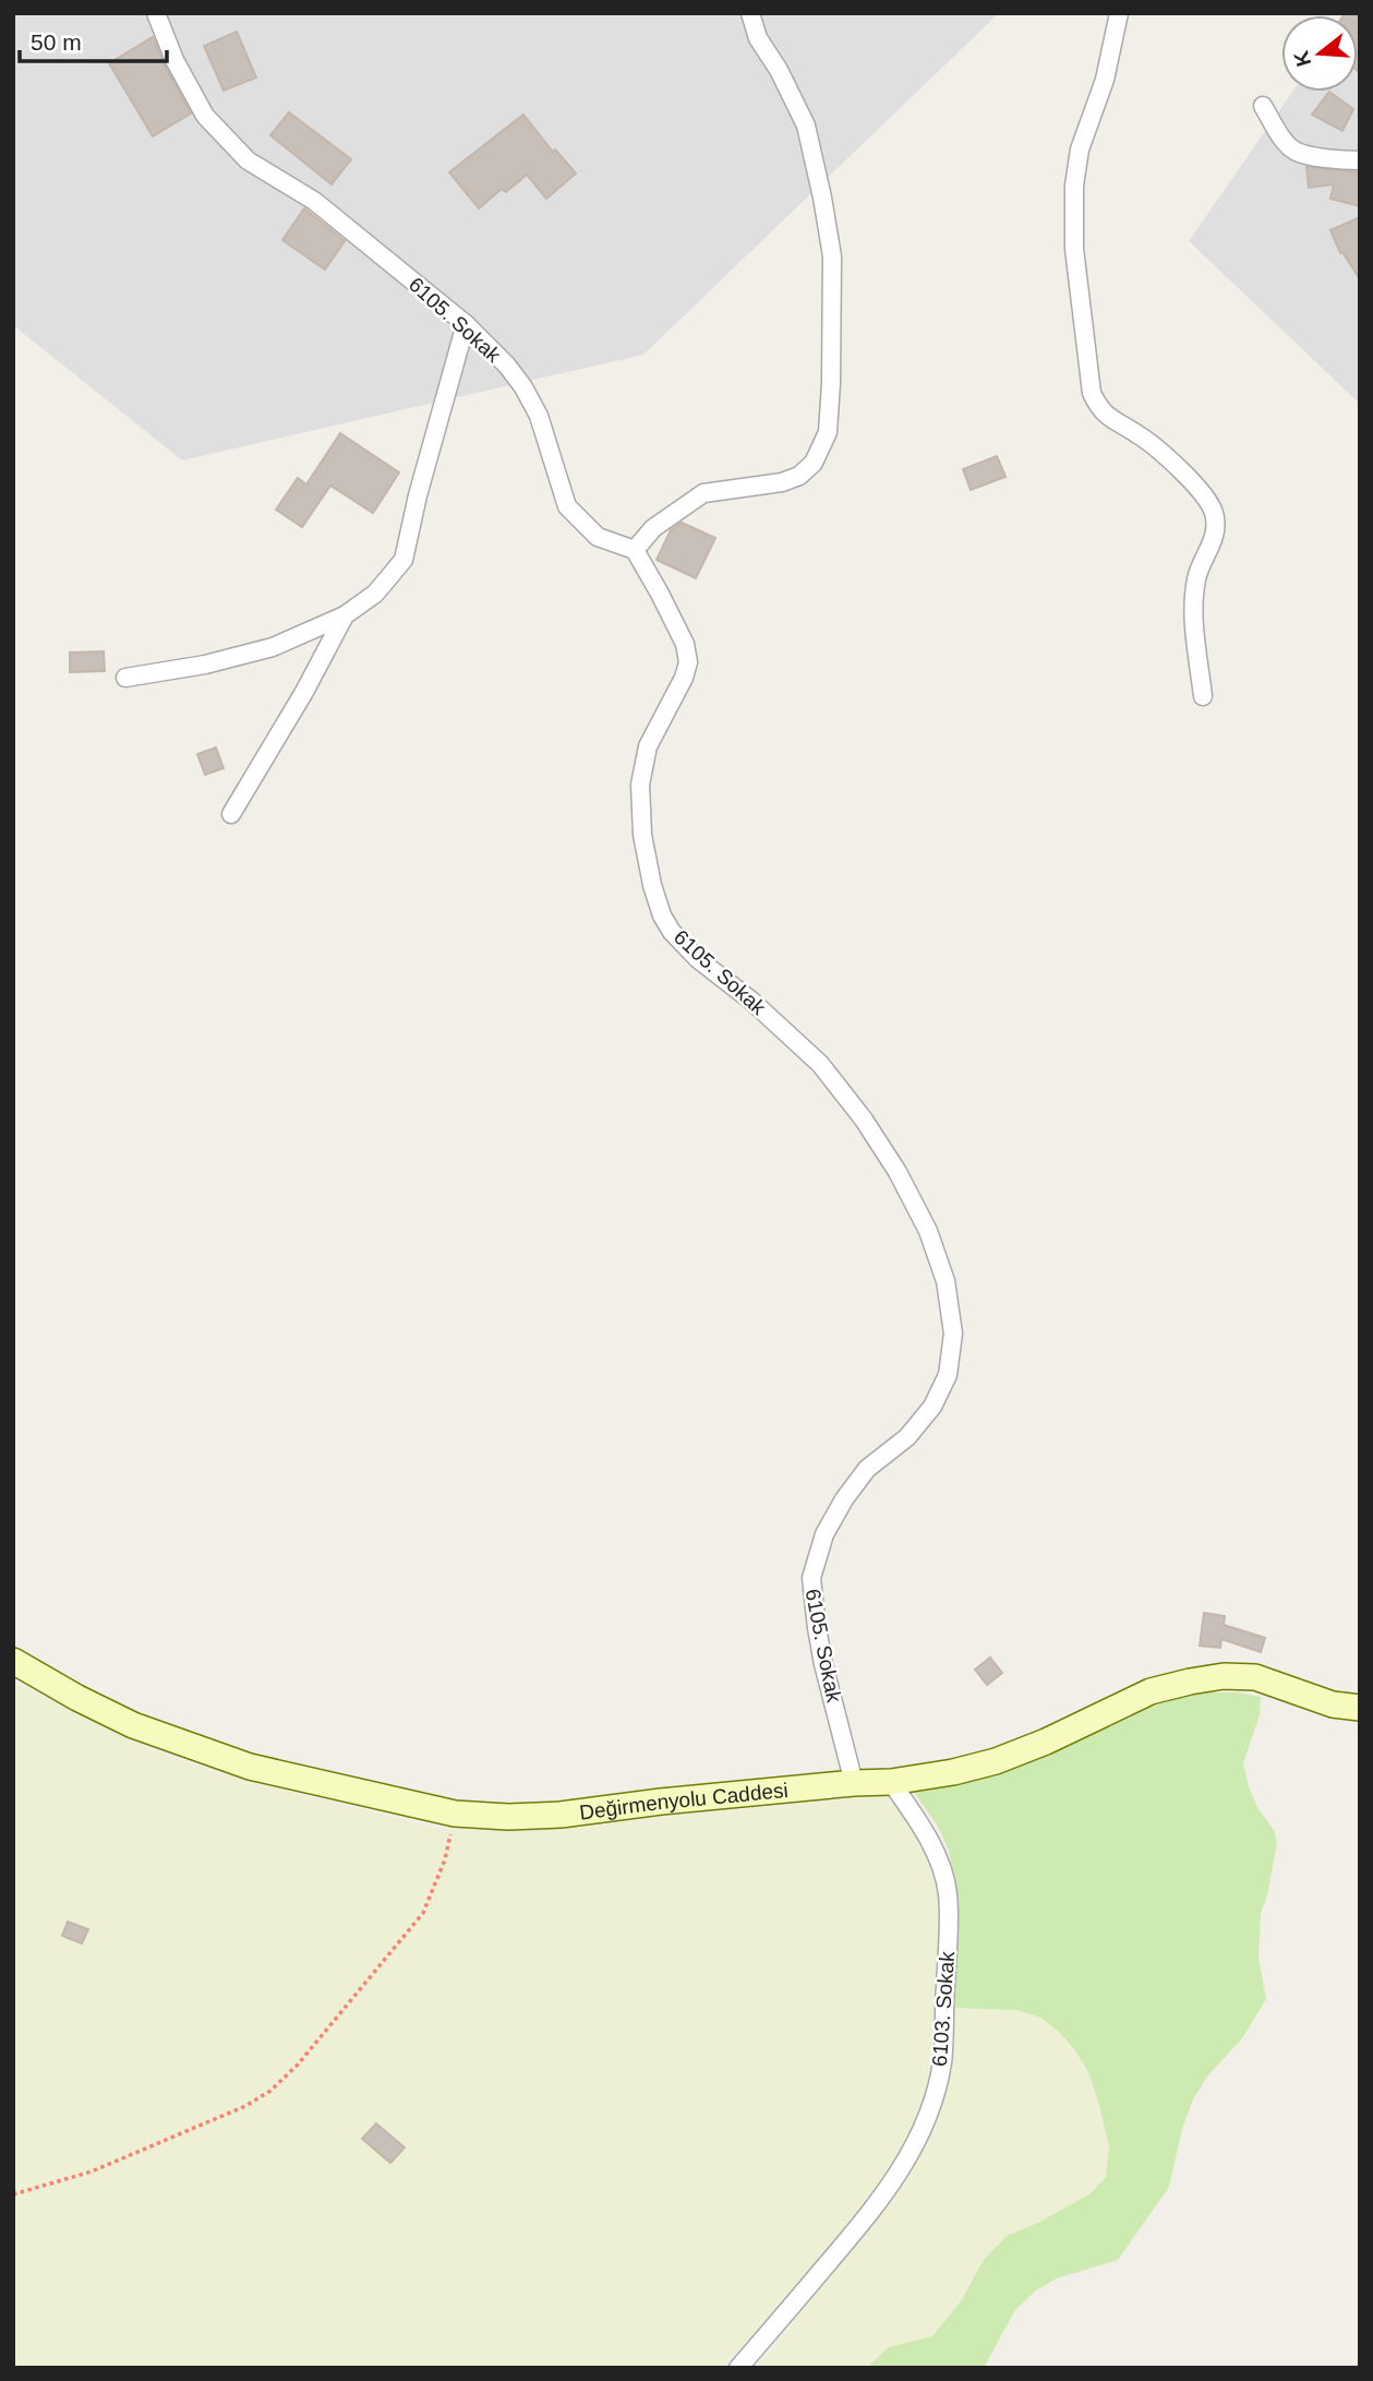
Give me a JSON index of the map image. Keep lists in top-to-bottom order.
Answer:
{
  "streets": {
    "street": ["6105. Sokak", "Değirmenyolu Caddesi", "6103. Sokak"]
  },
  "crossings": [
    ["6105. Sokak", "Değirmenyolu Caddesi"],
    ["Değirmenyolu Caddesi", "6103. Sokak"]
  ],
  "scale_bar": "50 m",
  "north": "left"
}
